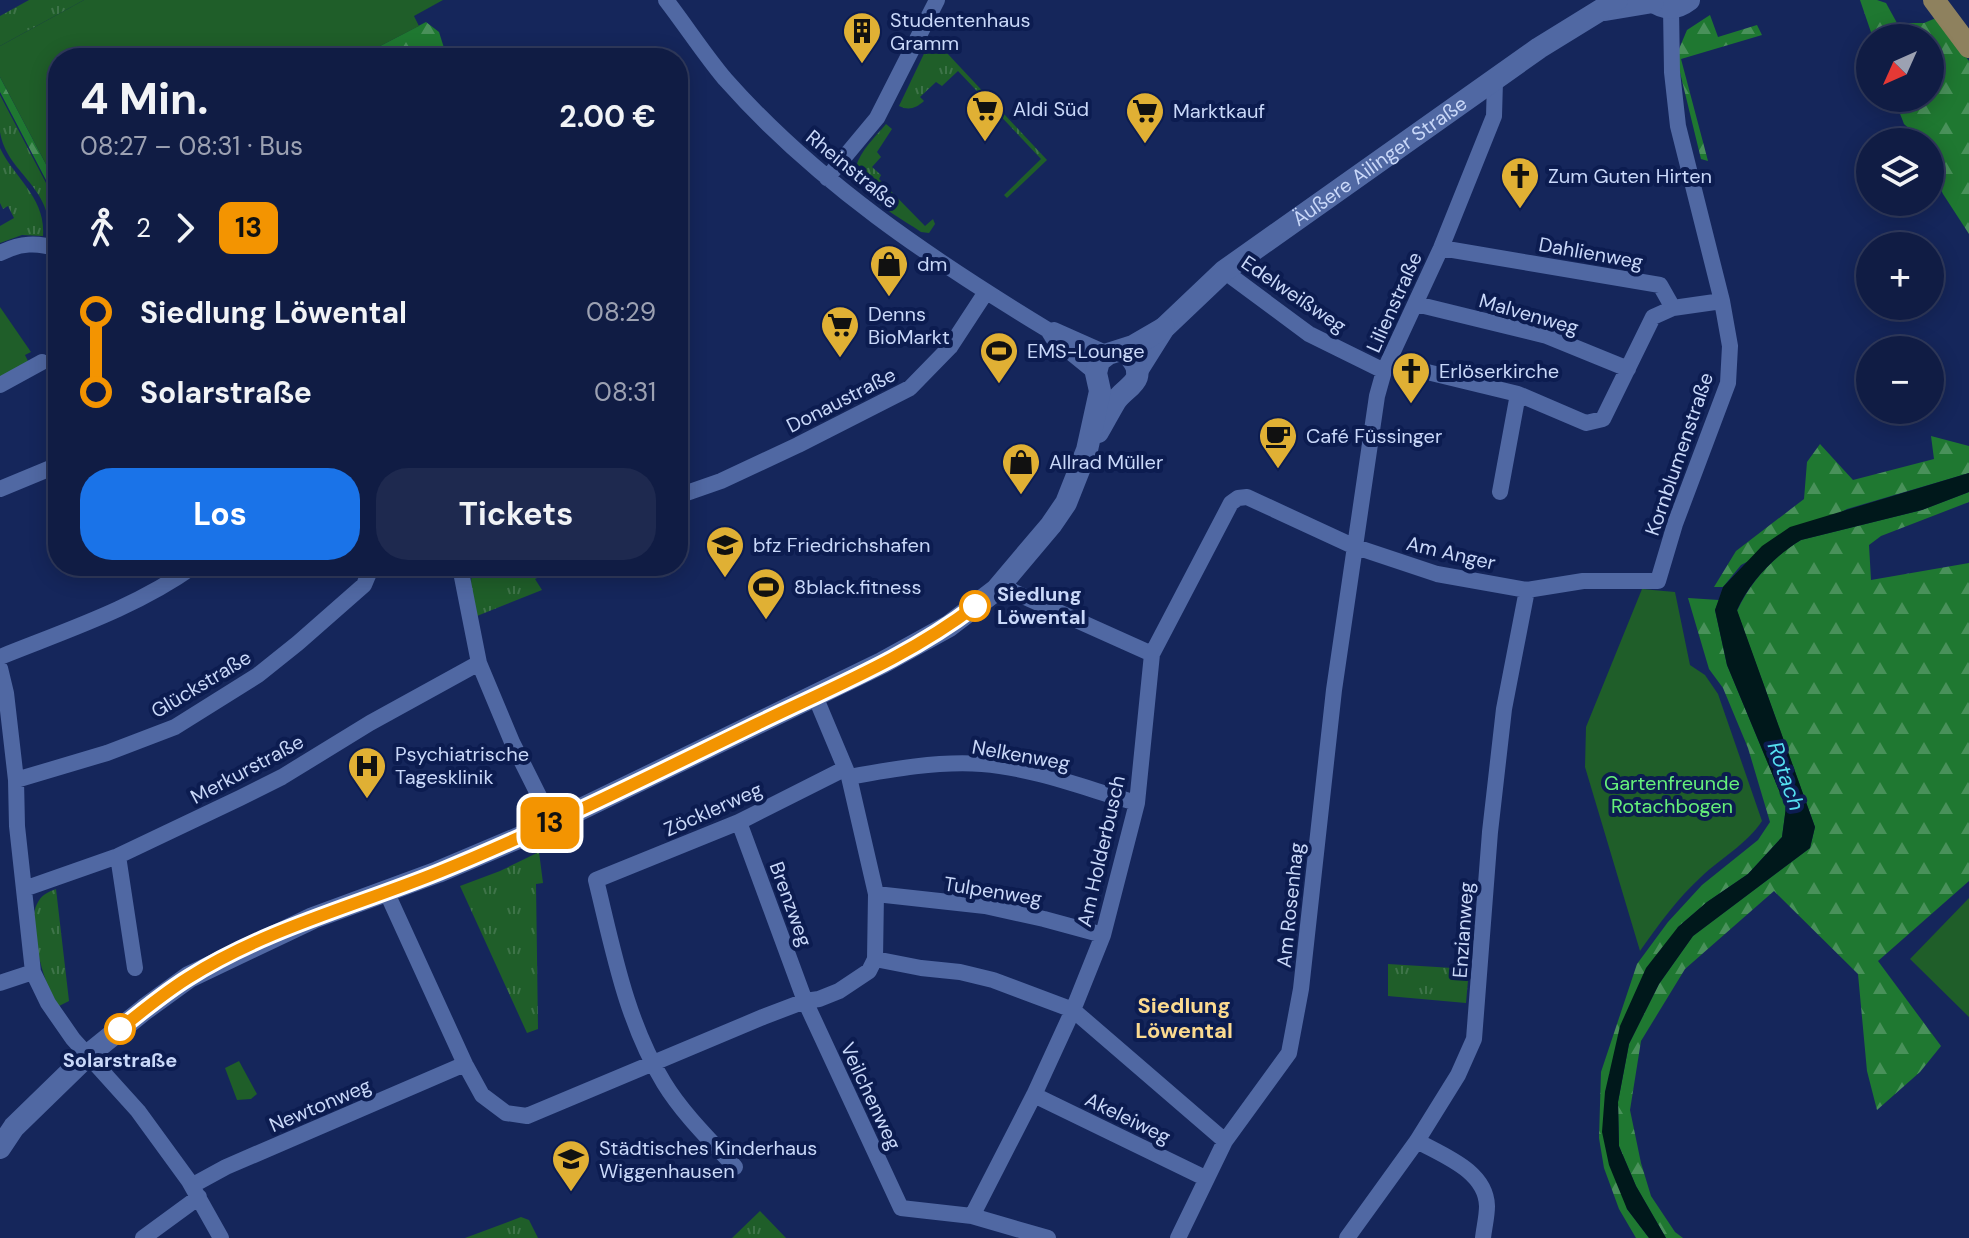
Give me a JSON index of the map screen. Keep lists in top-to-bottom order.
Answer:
{
  "streets": {
    "main road": ["Äußere Ailinger Straße"],
    "street": [
      "Rheinstraße",
      "Dahlienweg",
      "Edelweißweg",
      "Lilienstraße",
      "Malvenweg",
      "Donaustraße",
      "Kornblumenstraße",
      "Am Anger",
      "Glückstraße",
      "Nelkenweg",
      "Merkurstraße",
      "Zöcklerweg",
      "Am Holderbusch",
      "Tulpenweg",
      "Brenzweg",
      "Am Rosenhag",
      "Enzianweg",
      "Veilchenweg",
      "Newtonweg",
      "Akeleiweg"
    ]
  },
  "crossings": [
    ["Äußere Ailinger Straße", "Rheinstraße"],
    ["Äußere Ailinger Straße", "Edelweißweg"],
    ["Äußere Ailinger Straße", "Lilienstraße"],
    ["Äußere Ailinger Straße", "Kornblumenstraße"],
    ["Rheinstraße", "Donaustraße"],
    ["Dahlienweg", "Lilienstraße"],
    ["Edelweißweg", "Lilienstraße"],
    ["Edelweißweg", "Malvenweg"],
    ["Lilienstraße", "Malvenweg"],
    ["Lilienstraße", "Am Anger"],
    ["Lilienstraße", "Am Rosenhag"],
    ["Kornblumenstraße", "Am Anger"],
    ["Am Anger", "Am Holderbusch"],
    ["Am Anger", "Am Rosenhag"],
    ["Am Anger", "Enzianweg"],
    ["Nelkenweg", "Zöcklerweg"],
    ["Nelkenweg", "Am Holderbusch"],
    ["Zöcklerweg", "Brenzweg"],
    ["Am Holderbusch", "Tulpenweg"],
    ["Am Holderbusch", "Veilchenweg"],
    ["Am Holderbusch", "Akeleiweg"],
    ["Brenzweg", "Veilchenweg"],
    ["Am Rosenhag", "Akeleiweg"]
  ],
  "districts": ["Siedlung Löwental"],
  "water": ["Rotach"],
  "parks": ["Gartenfreunde Rotachbogen"],
  "places": {
    "building": ["Studentenhaus Gramm"],
    "supermarket": ["Aldi Süd", "Marktkauf", "Denns BioMarkt"],
    "church": ["Zum Guten Hirten", "Erlöserkirche"],
    "shop": ["dm", "Allrad Müller"],
    "sports": ["EMS-Lounge", "8black.fitness"],
    "cafe": ["Café Füssinger"],
    "school or university": ["bfz Friedrichshafen", "Städtisches Kinderhaus Wiggenhausen"],
    "other": ["Siedlung Löwental", "Solarstraße"],
    "hospital": ["Psychiatrische Tagesklinik"]
  },
  "lines": ["bus line 13"],
  "north": "bottom left",
  "page": {
    "on_map": "13",
    "map_buttons": ["+", "−"],
    "heading": ["4 Min.", "08:27 – 08:31 · Bus", "2.00 €"],
    "legs": ["2", "13"],
    "list": [
      {
        "name": "Siedlung Löwental",
        "value": "08:29"
      },
      {
        "name": "Solarstraße",
        "value": "08:31"
      }
    ],
    "buttons": ["Los", "Tickets"]
  }
}
